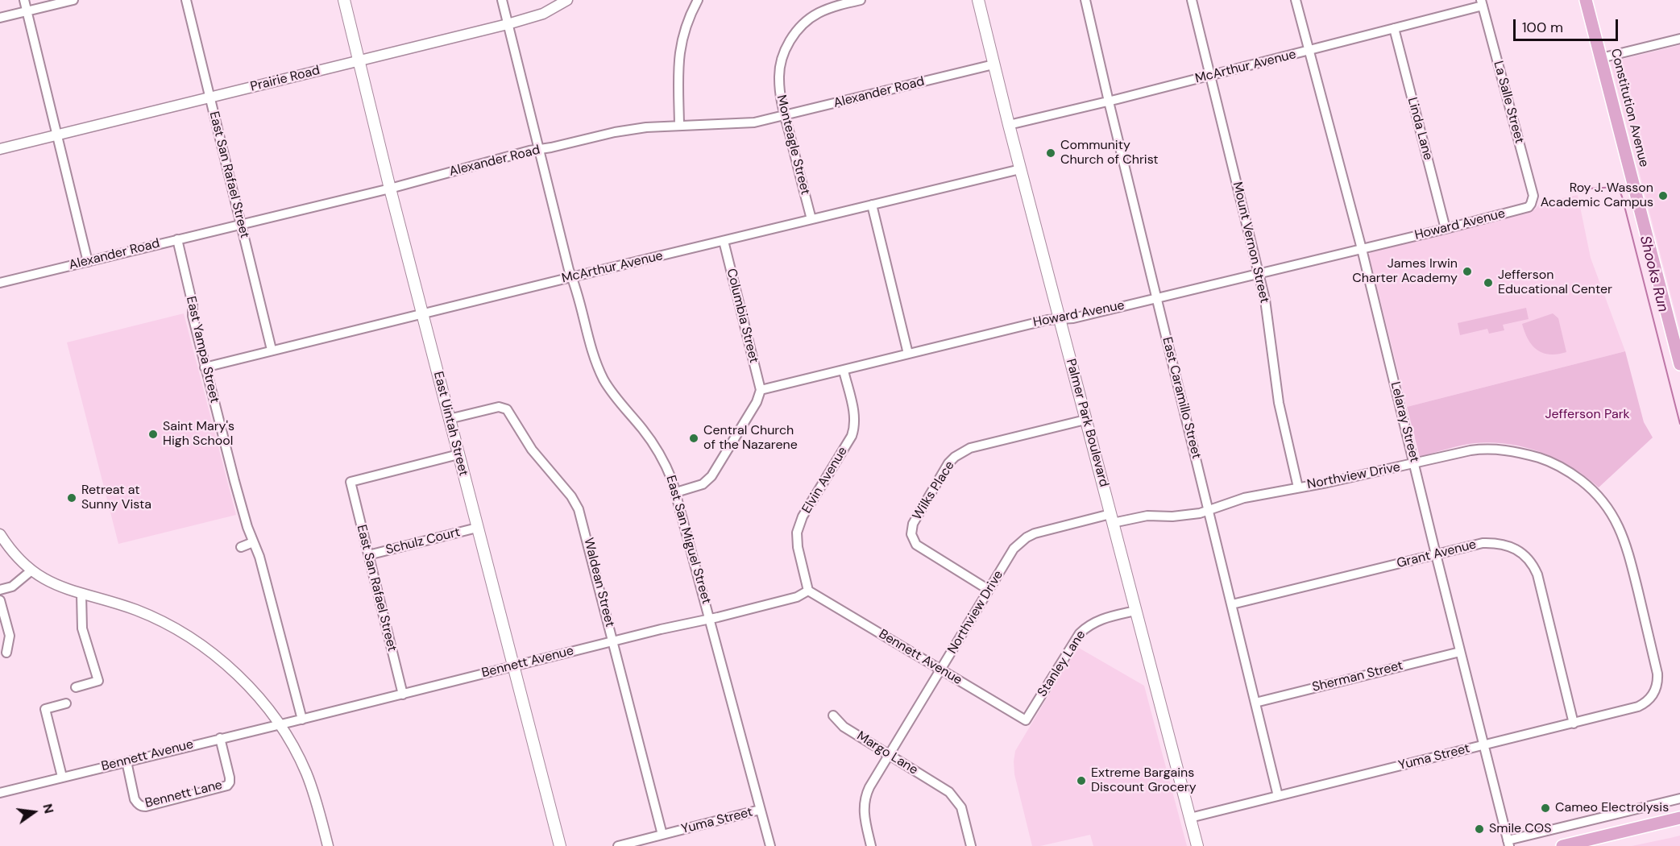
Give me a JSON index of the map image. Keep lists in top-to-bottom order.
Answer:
{
  "streets": {
    "main road": ["Constitution Avenue", "Palmer Park Boulevard", "East Uintah Street"],
    "street": [
      "McArthur Avenue",
      "Prairie Road",
      "Alexander Road",
      "La Salle Street",
      "Linda Lane",
      "Monteagle Street",
      "East San Rafael Street",
      "Howard Avenue",
      "Mount Vernon Street",
      "Columbia Street",
      "East Yampa Street",
      "East Caramillo Street",
      "Lelaray Street",
      "Northview Drive",
      "Elvin Avenue",
      "Wilks Place",
      "East San Miguel Street",
      "Schulz Court",
      "Grant Avenue",
      "Waldean Street",
      "Bennett Avenue",
      "Stanley Lane",
      "Sherman Street",
      "Margo Lane",
      "Yuma Street",
      "Bennett Lane"
    ]
  },
  "crossings": [
    ["McArthur Avenue", "La Salle Street"],
    ["McArthur Avenue", "Linda Lane"],
    ["McArthur Avenue", "Monteagle Street"],
    ["McArthur Avenue", "East San Rafael Street"],
    ["McArthur Avenue", "Mount Vernon Street"],
    ["McArthur Avenue", "Columbia Street"],
    ["McArthur Avenue", "East Yampa Street"],
    ["McArthur Avenue", "East Caramillo Street"],
    ["McArthur Avenue", "Lelaray Street"],
    ["McArthur Avenue", "Palmer Park Boulevard"],
    ["McArthur Avenue", "East Uintah Street"],
    ["McArthur Avenue", "East San Miguel Street"],
    ["Prairie Road", "East San Rafael Street"],
    ["Prairie Road", "East Uintah Street"],
    ["Prairie Road", "East San Miguel Street"],
    ["Alexander Road", "Monteagle Street"],
    ["Alexander Road", "East San Rafael Street"],
    ["Alexander Road", "East Yampa Street"],
    ["Alexander Road", "Palmer Park Boulevard"],
    ["Alexander Road", "East Uintah Street"],
    ["Alexander Road", "East San Miguel Street"],
    ["La Salle Street", "Howard Avenue"],
    ["Linda Lane", "Howard Avenue"],
    ["East San Rafael Street", "East Uintah Street"],
    ["East San Rafael Street", "Schulz Court"],
    ["East San Rafael Street", "Bennett Avenue"],
    ["Howard Avenue", "Mount Vernon Street"],
    ["Howard Avenue", "Columbia Street"],
    ["Howard Avenue", "East Caramillo Street"],
    ["Howard Avenue", "Lelaray Street"],
    ["Howard Avenue", "Palmer Park Boulevard"],
    ["Howard Avenue", "Elvin Avenue"],
    ["Mount Vernon Street", "Northview Drive"],
    ["East Yampa Street", "Bennett Avenue"],
    ["East Caramillo Street", "Northview Drive"],
    ["East Caramillo Street", "Grant Avenue"],
    ["East Caramillo Street", "Sherman Street"],
    ["East Caramillo Street", "Yuma Street"],
    ["Lelaray Street", "Northview Drive"],
    ["Lelaray Street", "Grant Avenue"],
    ["Lelaray Street", "Sherman Street"],
    ["Lelaray Street", "Yuma Street"],
    ["Palmer Park Boulevard", "Northview Drive"],
    ["Palmer Park Boulevard", "Wilks Place"],
    ["Palmer Park Boulevard", "Stanley Lane"],
    ["Palmer Park Boulevard", "Yuma Street"],
    ["East Uintah Street", "Schulz Court"],
    ["East Uintah Street", "Waldean Street"],
    ["East Uintah Street", "Bennett Avenue"],
    ["Northview Drive", "Wilks Place"],
    ["Northview Drive", "Bennett Avenue"],
    ["Northview Drive", "Margo Lane"],
    ["Northview Drive", "Yuma Street"],
    ["Elvin Avenue", "Bennett Avenue"],
    ["East San Miguel Street", "Bennett Avenue"],
    ["East San Miguel Street", "Yuma Street"],
    ["Grant Avenue", "Yuma Street"],
    ["Waldean Street", "Bennett Avenue"],
    ["Waldean Street", "Yuma Street"],
    ["Bennett Avenue", "Stanley Lane"],
    ["Bennett Avenue", "Bennett Lane"]
  ],
  "water": ["Shooks Run"],
  "parks": ["Jefferson Park"],
  "places": [
    "Community Church of Christ",
    "Roy J. Wasson Academic Campus",
    "James Irwin Charter Academy",
    "Jefferson Educational Center",
    "Saint Mary's High School",
    "Central Church of the Nazarene",
    "Retreat at Sunny Vista",
    "Extreme Bargains Discount Grocery",
    "Cameo Electrolysis",
    "Smile COS"
  ],
  "scale_bar": "100 m",
  "north": "right"
}
